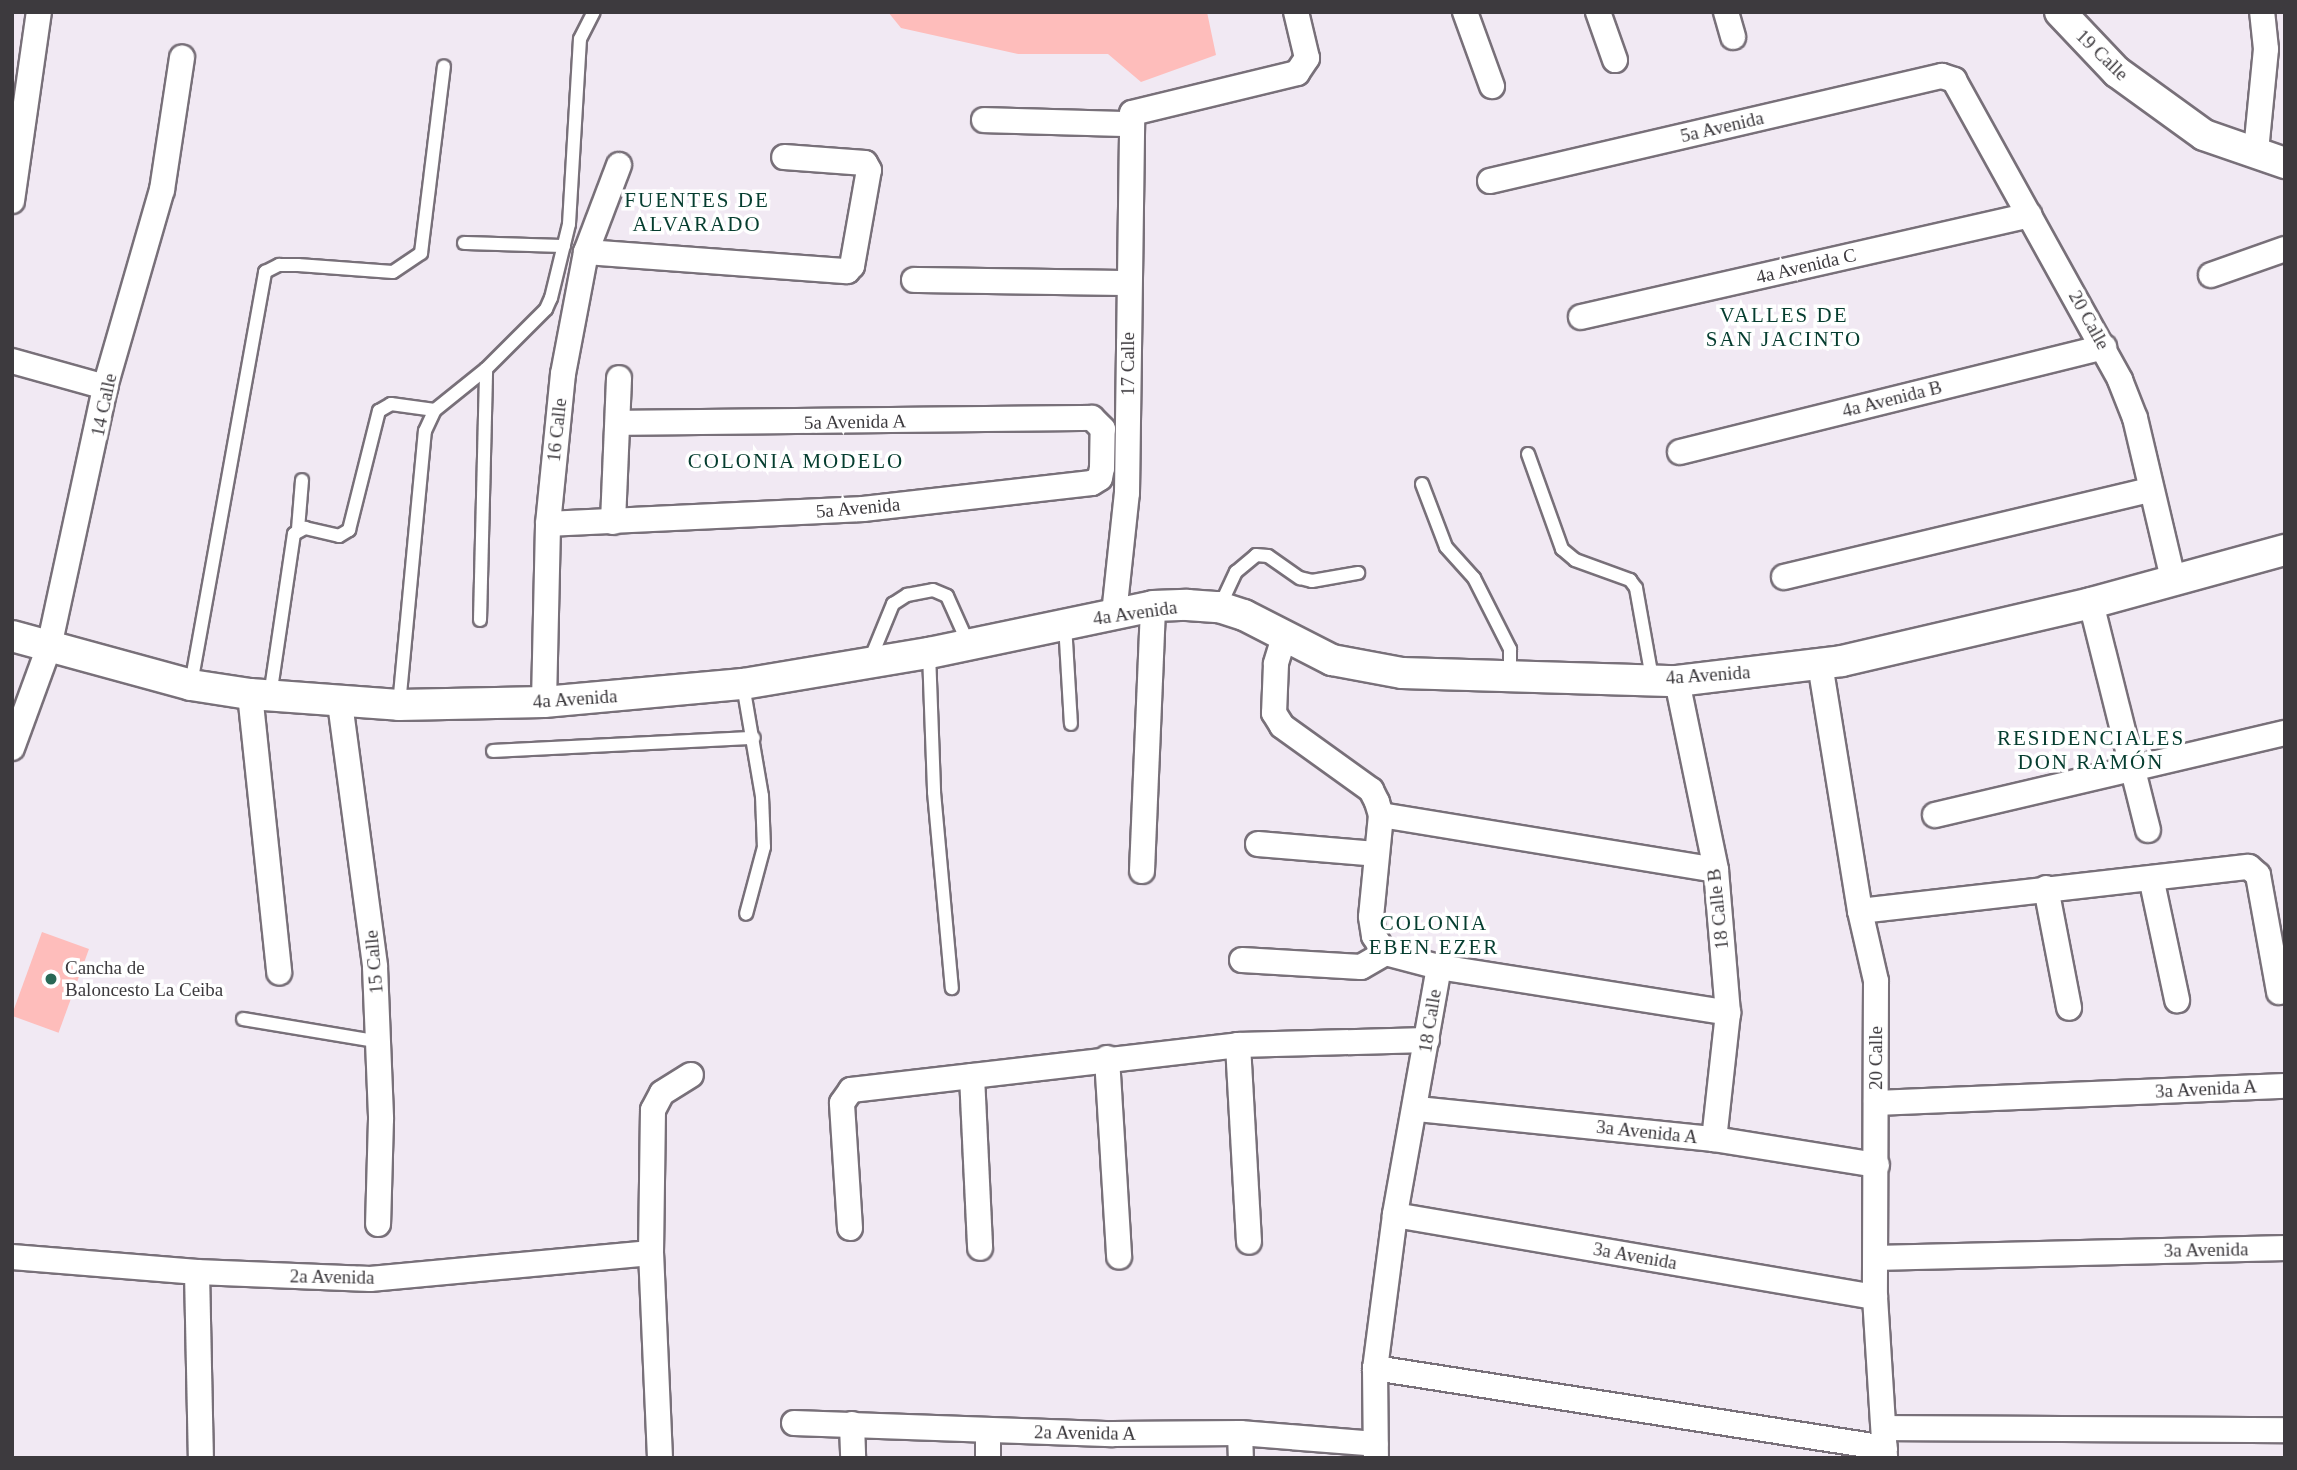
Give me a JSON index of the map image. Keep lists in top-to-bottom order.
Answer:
{
  "streets": {
    "street": [
      "19 Calle",
      "5a Avenida",
      "4a Avenida C",
      "20 Calle",
      "17 Calle",
      "4a Avenida B",
      "14 Calle",
      "5a Avenida A",
      "16 Calle",
      "4a Avenida",
      "18 Calle B",
      "15 Calle",
      "18 Calle",
      "3a Avenida A",
      "3a Avenida",
      "2a Avenida",
      "2a Avenida A"
    ]
  },
  "crossings": [
    ["5a Avenida", "20 Calle"],
    ["5a Avenida", "5a Avenida A"],
    ["5a Avenida", "16 Calle"],
    ["4a Avenida C", "20 Calle"],
    ["20 Calle", "4a Avenida B"],
    ["20 Calle", "4a Avenida"],
    ["20 Calle", "3a Avenida A"],
    ["20 Calle", "3a Avenida"],
    ["17 Calle", "4a Avenida"],
    ["14 Calle", "4a Avenida"],
    ["16 Calle", "4a Avenida"],
    ["4a Avenida", "18 Calle B"],
    ["4a Avenida", "15 Calle"],
    ["18 Calle B", "3a Avenida A"],
    ["18 Calle", "3a Avenida A"],
    ["18 Calle", "3a Avenida"],
    ["18 Calle", "2a Avenida A"]
  ],
  "districts": [
    "FUENTES DE ALVARADO",
    "VALLES DE SAN JACINTO",
    "COLONIA MODELO",
    "RESIDENCIALES DON RAMÓN",
    "COLONIA EBEN EZER"
  ],
  "places": ["Cancha de Baloncesto La Ceiba"]
}
